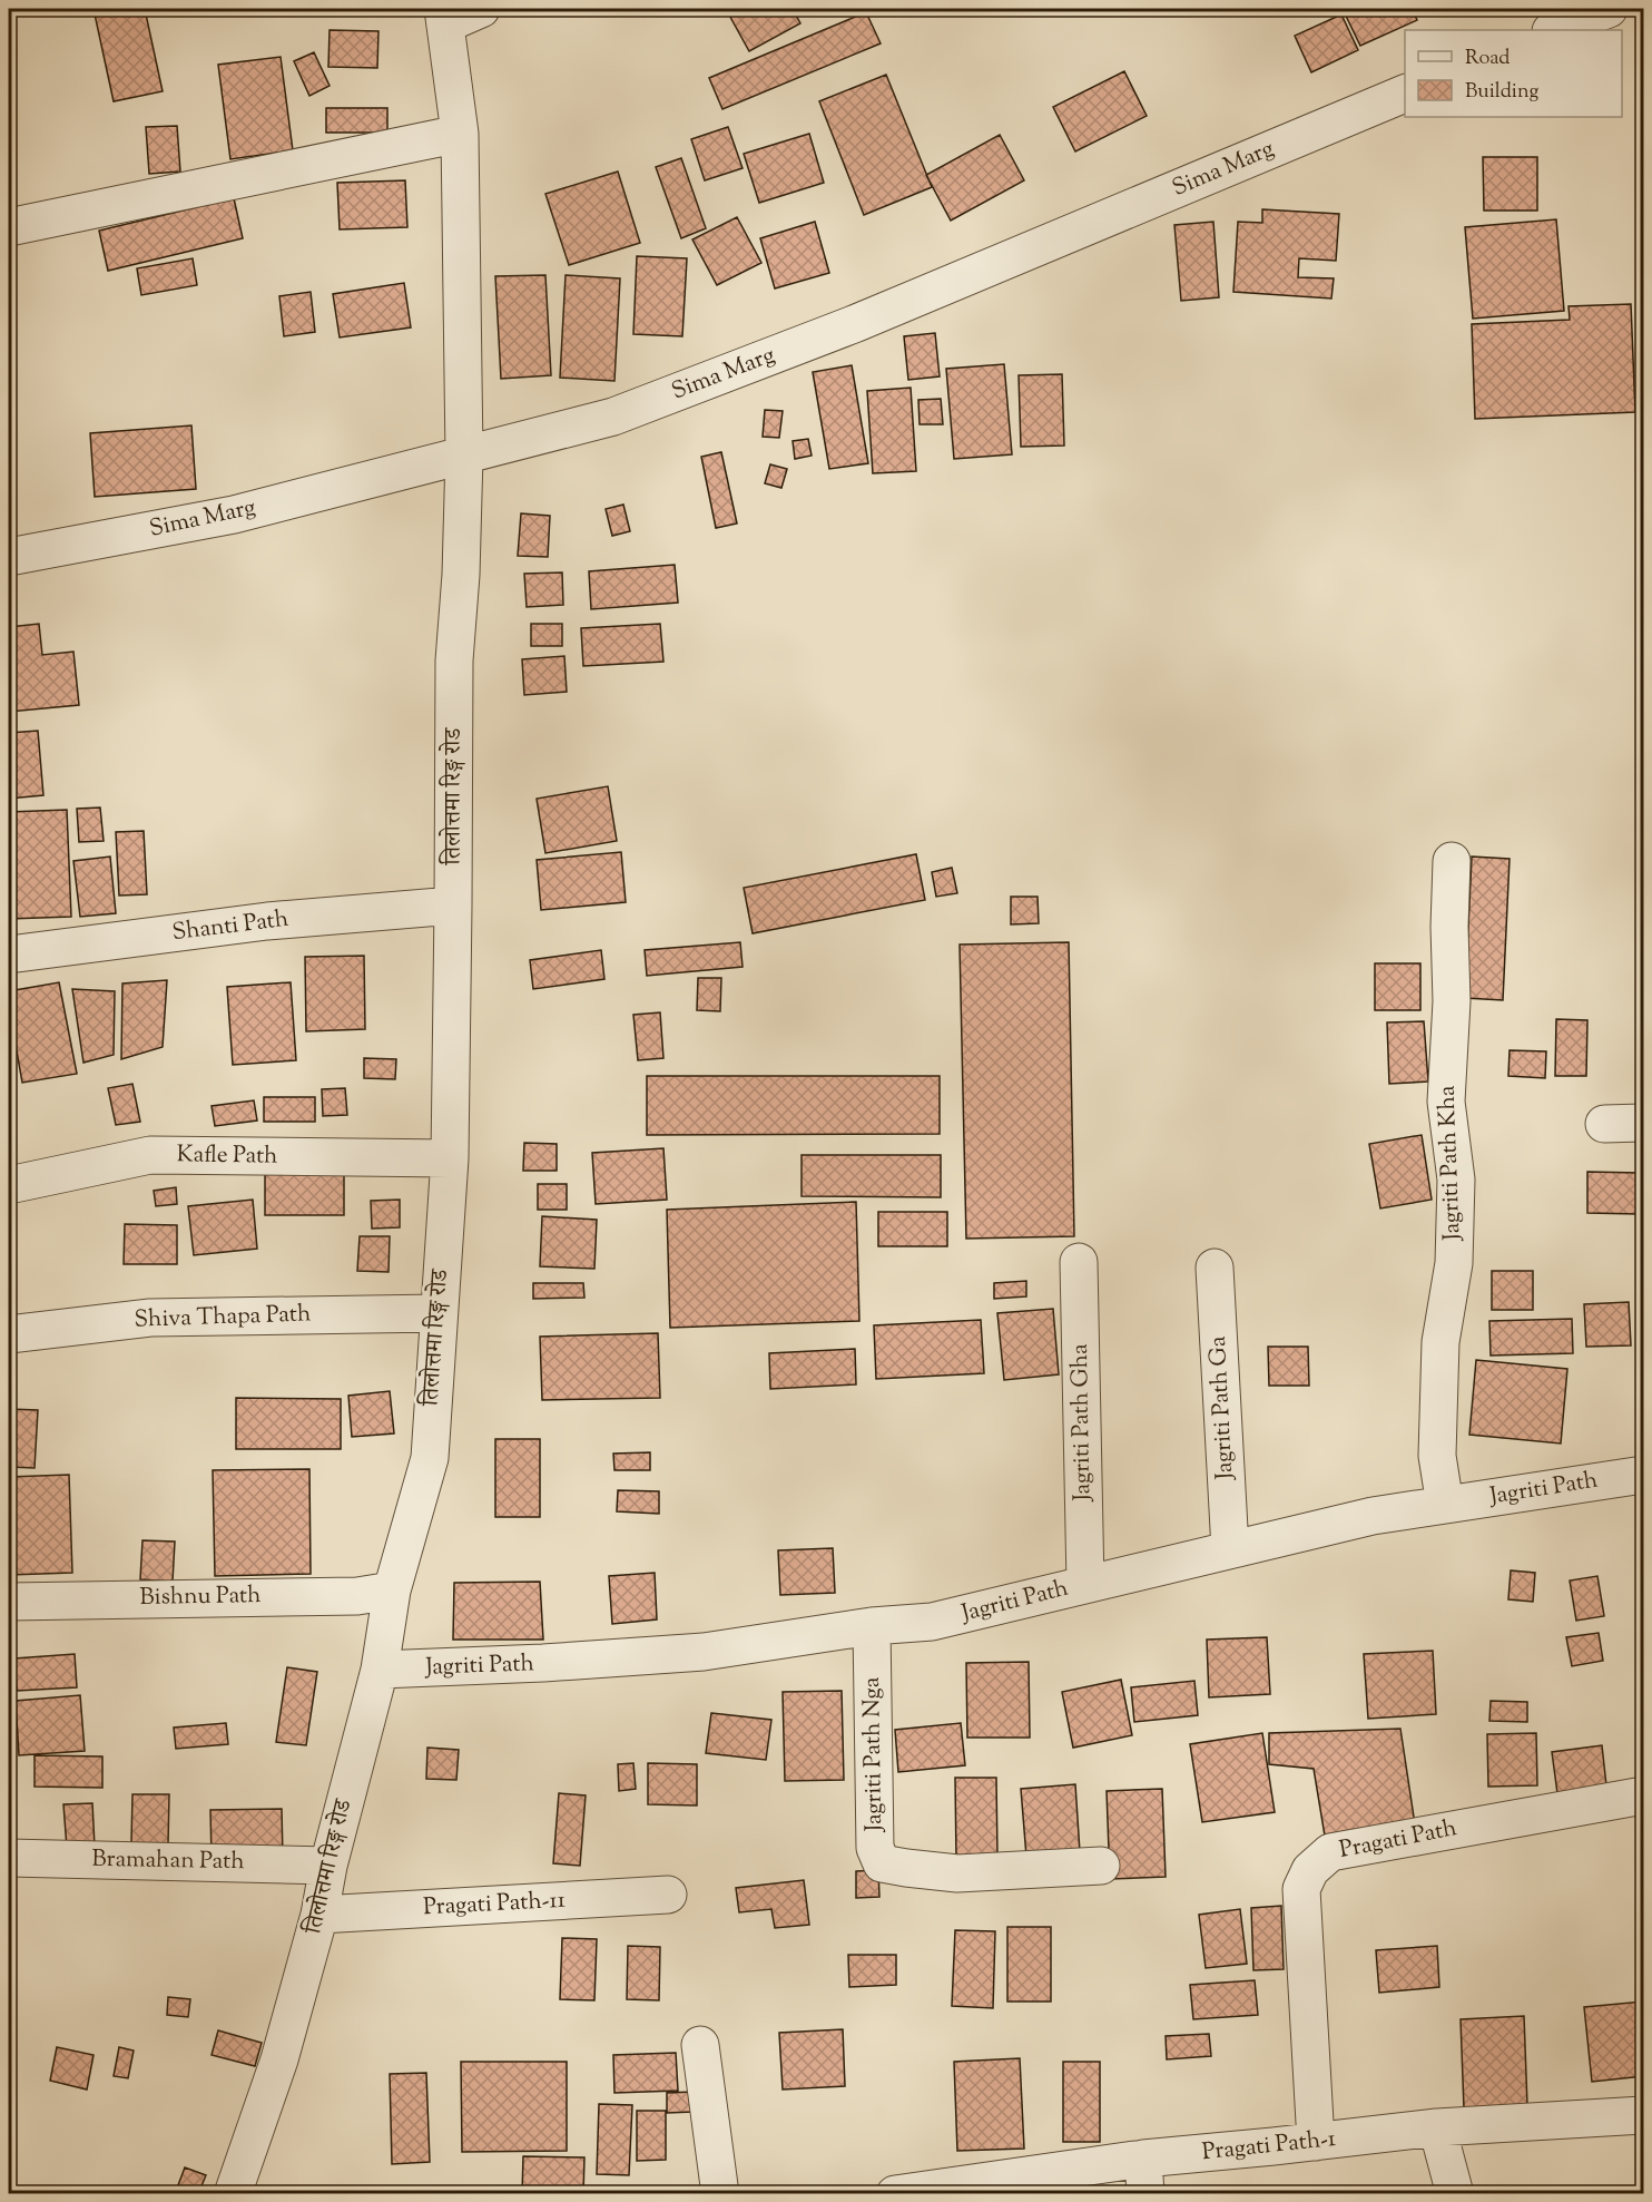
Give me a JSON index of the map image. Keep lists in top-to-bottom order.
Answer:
{
  "streets": {
    "street": [
      "Sima Marg",
      "तिलोत्तमा रिङ्ग रोड",
      "Shanti Path",
      "Kafle Path",
      "Jagriti Path Kha",
      "Shiva Thapa Path",
      "Jagriti Path Ga",
      "Jagriti Path Gha",
      "Jagriti Path",
      "Bishnu Path",
      "Jagriti Path Nga",
      "Pragati Path",
      "Bramahan Path",
      "Pragati Path-11",
      "Pragati Path-1"
    ]
  },
  "crossings": [
    ["Sima Marg", "तिलोत्तमा रिङ्ग रोड"],
    ["तिलोत्तमा रिङ्ग रोड", "Shanti Path"],
    ["तिलोत्तमा रिङ्ग रोड", "Kafle Path"],
    ["तिलोत्तमा रिङ्ग रोड", "Shiva Thapa Path"],
    ["तिलोत्तमा रिङ्ग रोड", "Jagriti Path"],
    ["तिलोत्तमा रिङ्ग रोड", "Bishnu Path"],
    ["तिलोत्तमा रिङ्ग रोड", "Bramahan Path"],
    ["तिलोत्तमा रिङ्ग रोड", "Pragati Path-11"],
    ["Jagriti Path Kha", "Jagriti Path"],
    ["Jagriti Path Ga", "Jagriti Path"],
    ["Jagriti Path Gha", "Jagriti Path"],
    ["Jagriti Path", "Jagriti Path Nga"],
    ["Pragati Path", "Pragati Path-1"]
  ],
  "legend": ["Road", "Building"]
}
